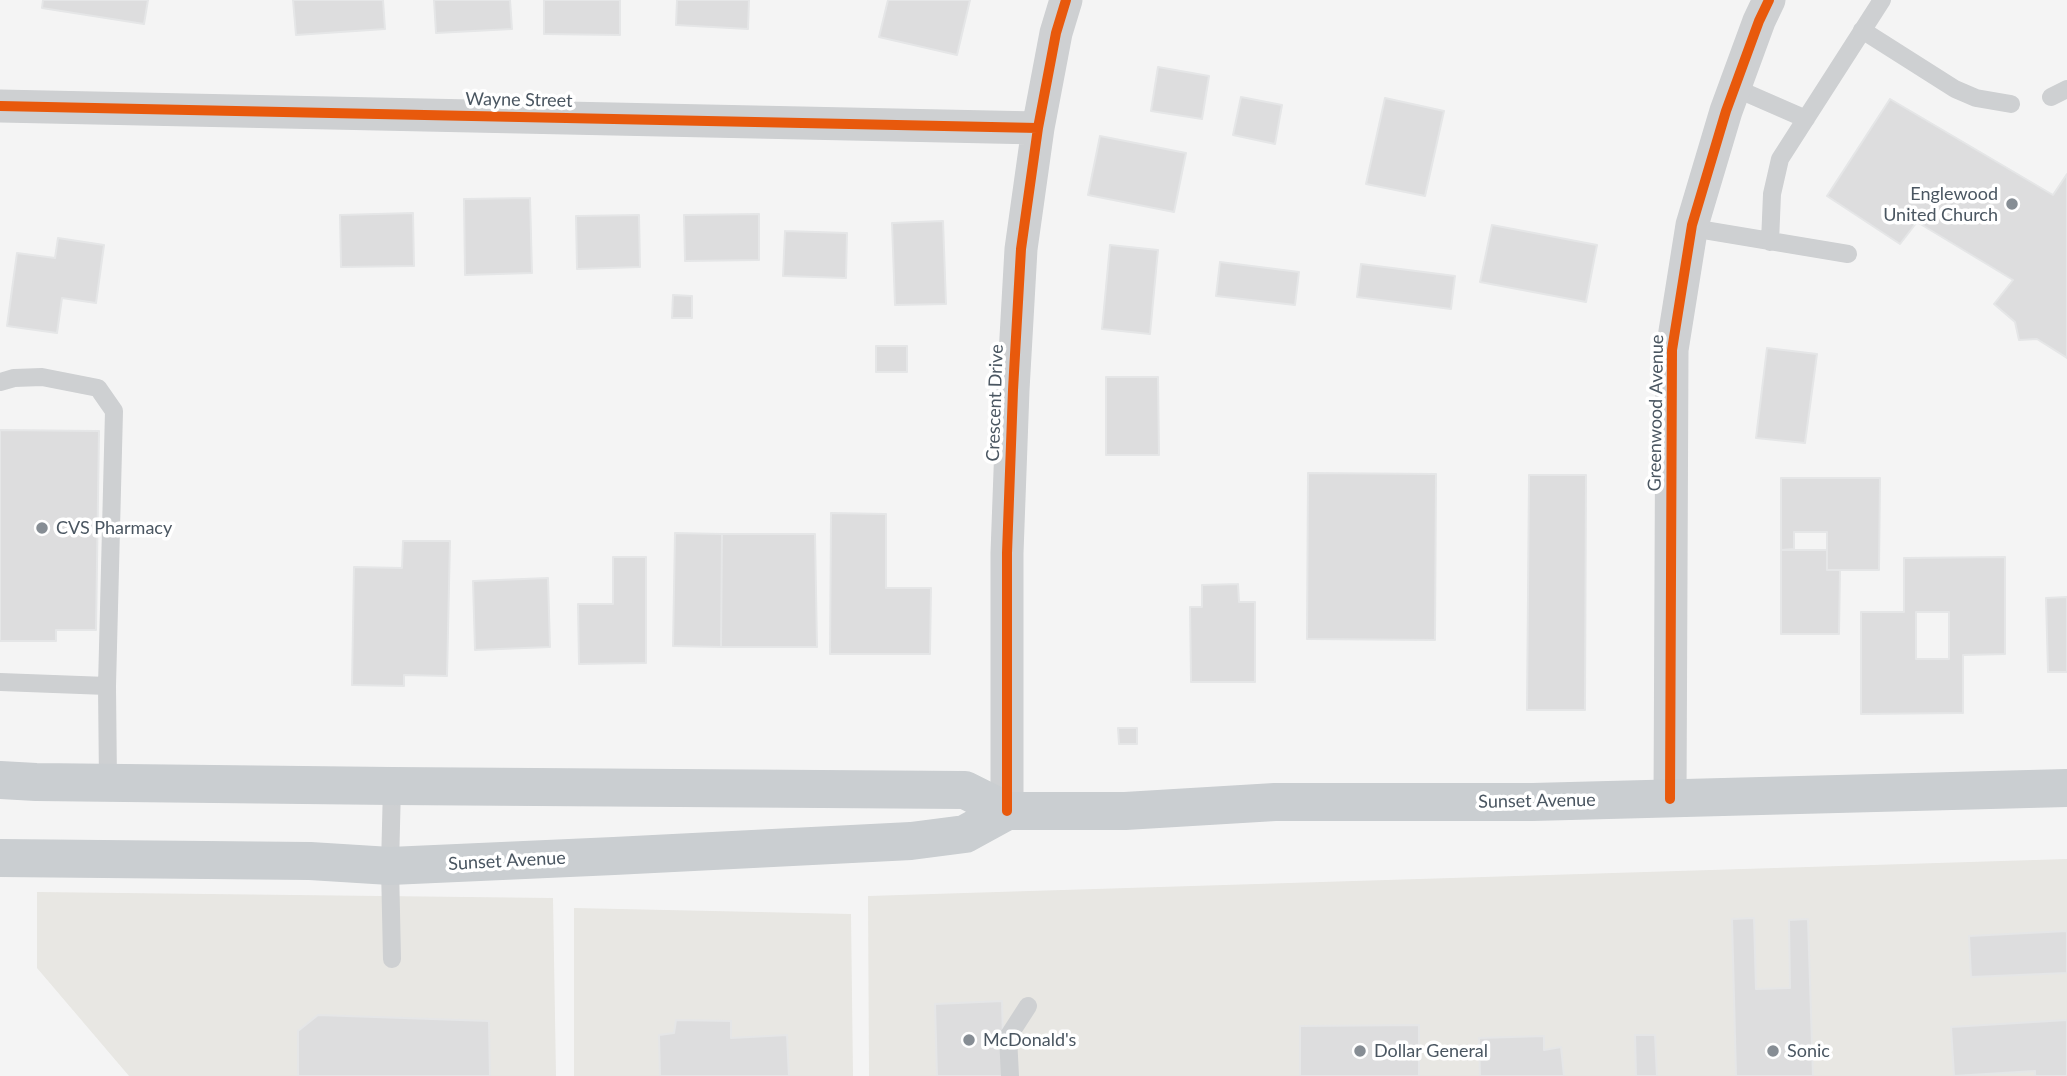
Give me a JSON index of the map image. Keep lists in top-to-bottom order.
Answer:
{
  "streets": {
    "main road": ["Sunset Avenue"],
    "street": ["Wayne Street", "Crescent Drive", "Greenwood Avenue"]
  },
  "crossings": [
    ["Wayne Street", "Crescent Drive"],
    ["Crescent Drive", "Sunset Avenue"],
    ["Greenwood Avenue", "Sunset Avenue"]
  ],
  "places": [
    "Englewood United Church",
    "CVS Pharmacy",
    "McDonald's",
    "Dollar General",
    "Sonic"
  ]
}
